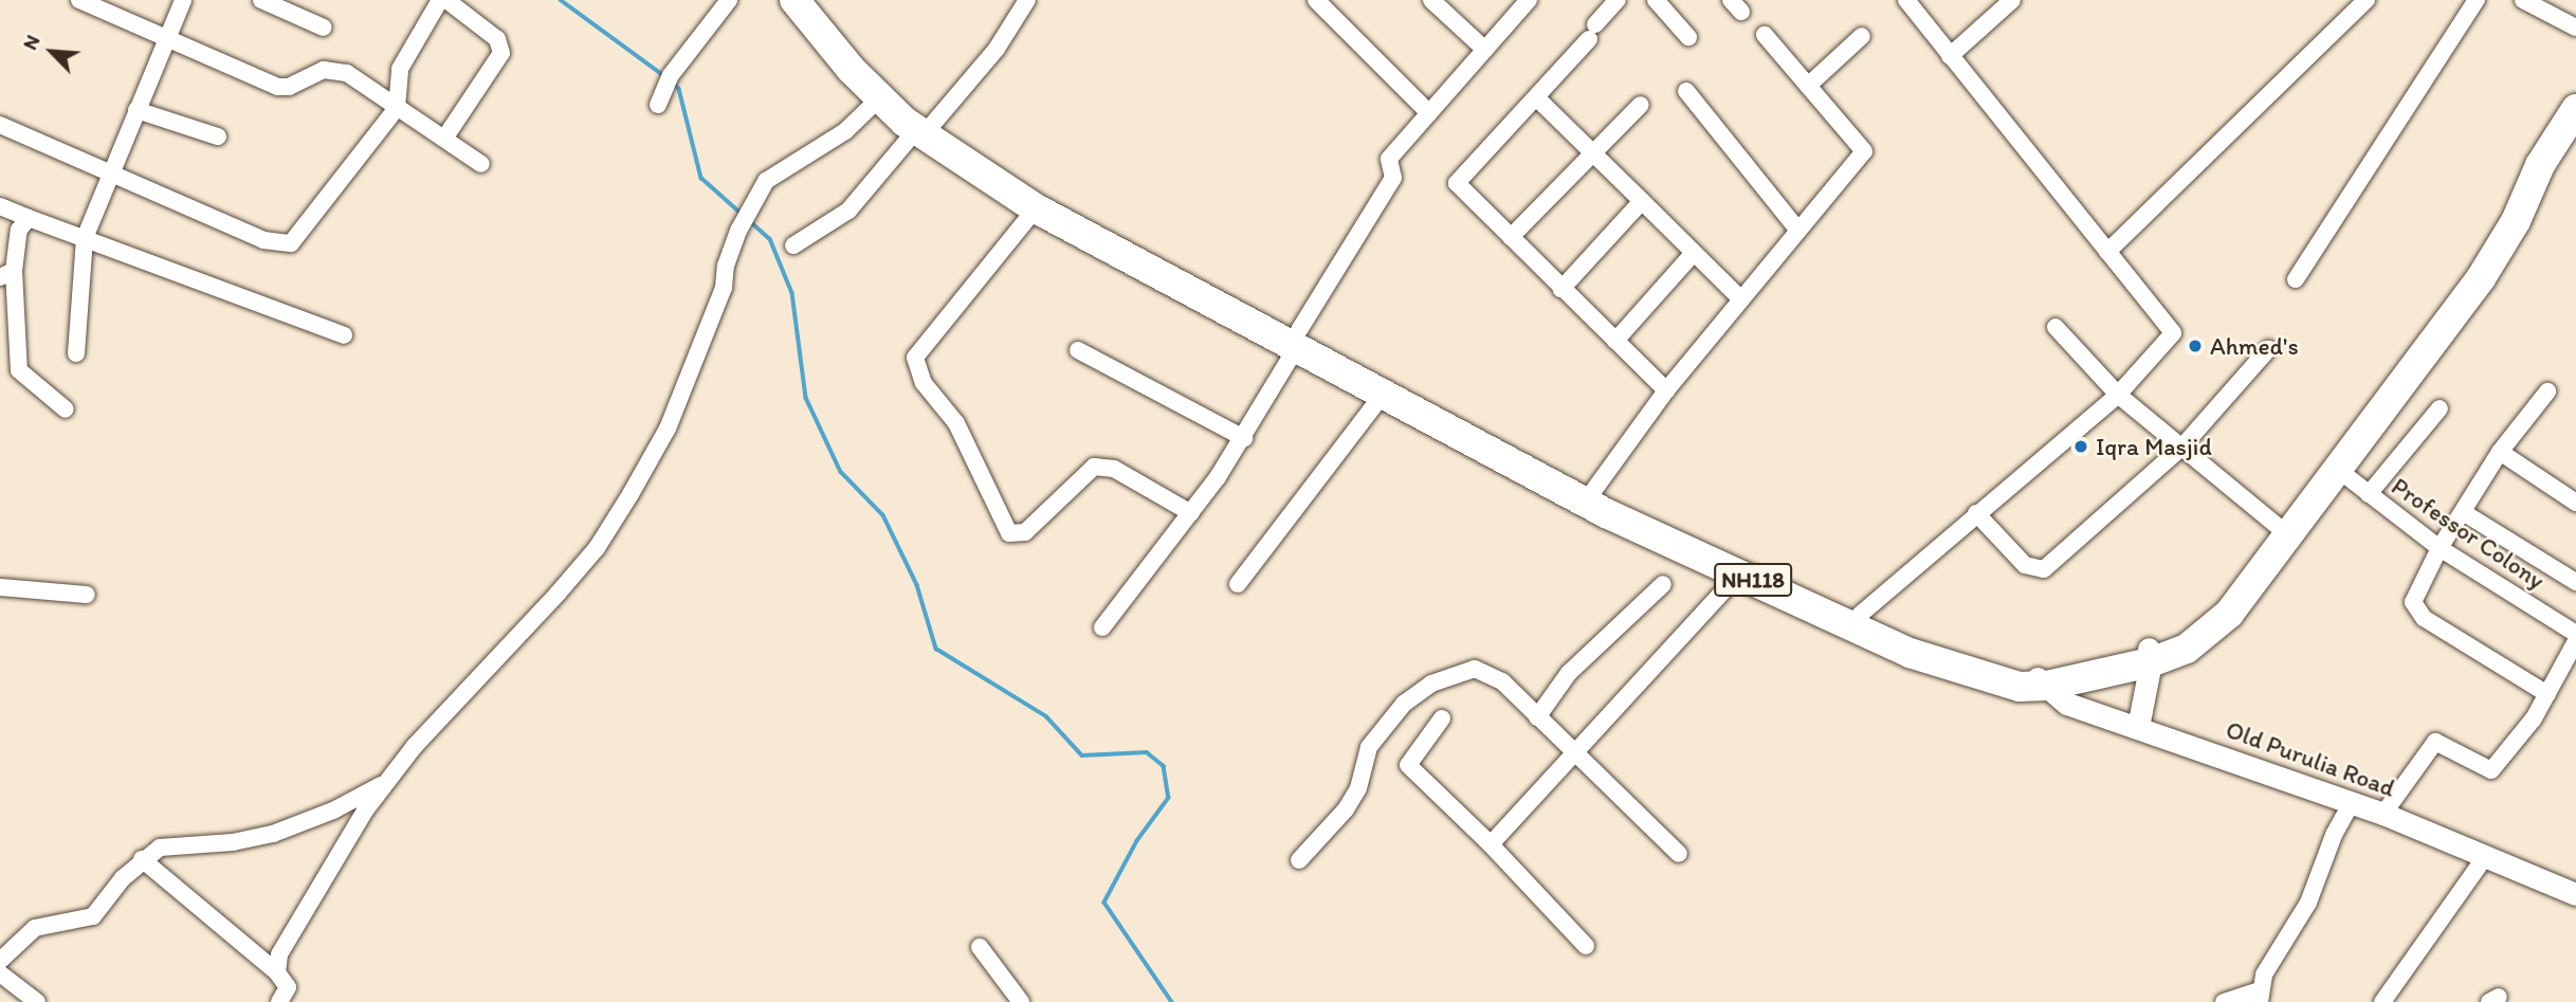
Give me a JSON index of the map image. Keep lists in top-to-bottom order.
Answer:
{
  "streets": {
    "highway": ["NH118"],
    "main road": ["Old Purulia Road"],
    "street": ["Professor Colony"]
  },
  "crossings": [
    ["Professor Colony", "NH118"],
    ["NH118", "Old Purulia Road"]
  ],
  "places": ["Ahmed's", "Iqra Masjid"],
  "north": "top left"
}
